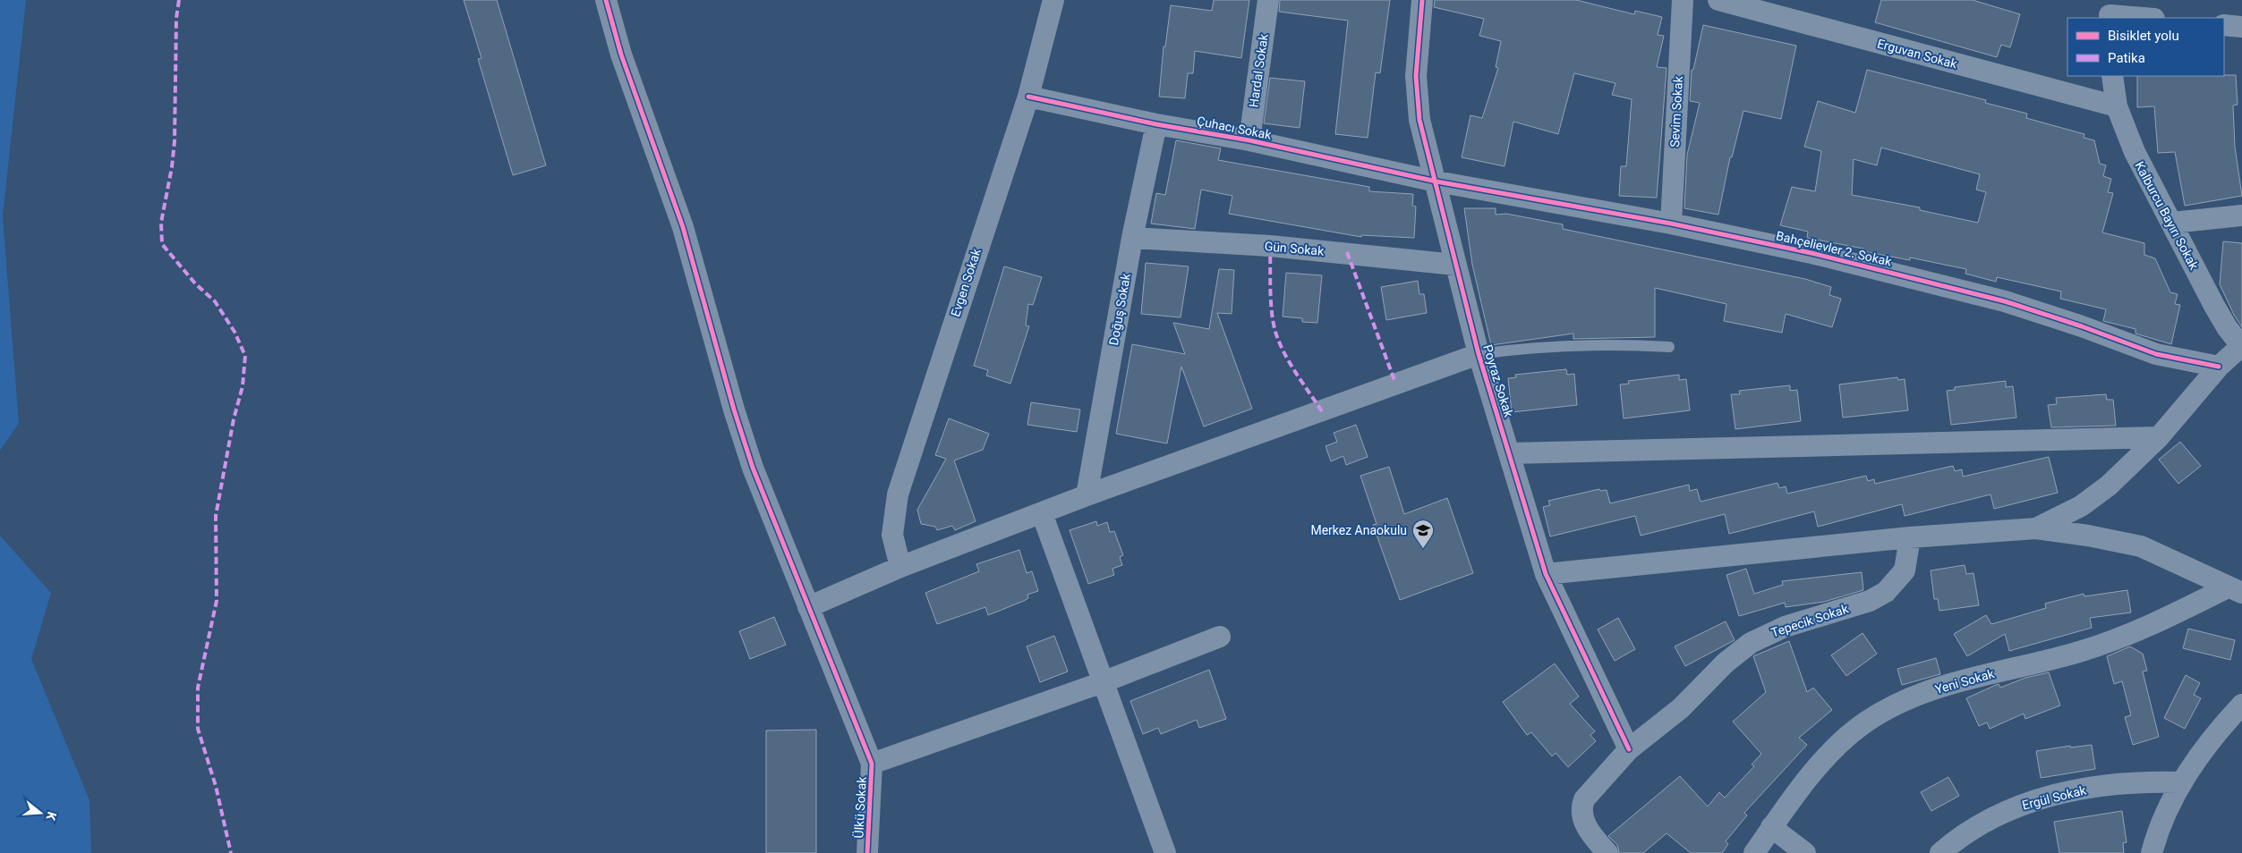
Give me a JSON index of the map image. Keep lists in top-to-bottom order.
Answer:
{
  "streets": {
    "street": [
      "Erguvan Sokak",
      "Hardal Sokak",
      "Sevim Sokak",
      "Çuhacı Sokak",
      "Kalburcu Bayırı Sokak",
      "Gün Sokak",
      "Bahçelievler 2. Sokak",
      "Evgen Sokak",
      "Doğuş Sokak",
      "Poyraz Sokak",
      "Tepecik Sokak",
      "Yeni Sokak",
      "Ergül Sokak",
      "Ülkü Sokak"
    ]
  },
  "crossings": [
    ["Erguvan Sokak", "Kalburcu Bayırı Sokak"],
    ["Hardal Sokak", "Çuhacı Sokak"],
    ["Sevim Sokak", "Bahçelievler 2. Sokak"],
    ["Çuhacı Sokak", "Bahçelievler 2. Sokak"],
    ["Çuhacı Sokak", "Evgen Sokak"],
    ["Çuhacı Sokak", "Doğuş Sokak"],
    ["Çuhacı Sokak", "Poyraz Sokak"],
    ["Gün Sokak", "Doğuş Sokak"],
    ["Gün Sokak", "Poyraz Sokak"],
    ["Bahçelievler 2. Sokak", "Poyraz Sokak"],
    ["Poyraz Sokak", "Tepecik Sokak"]
  ],
  "places": {
    "school or university": ["Merkez Anaokulu"]
  },
  "legend": ["Bisiklet yolu", "Patika"],
  "north": "right"
}
